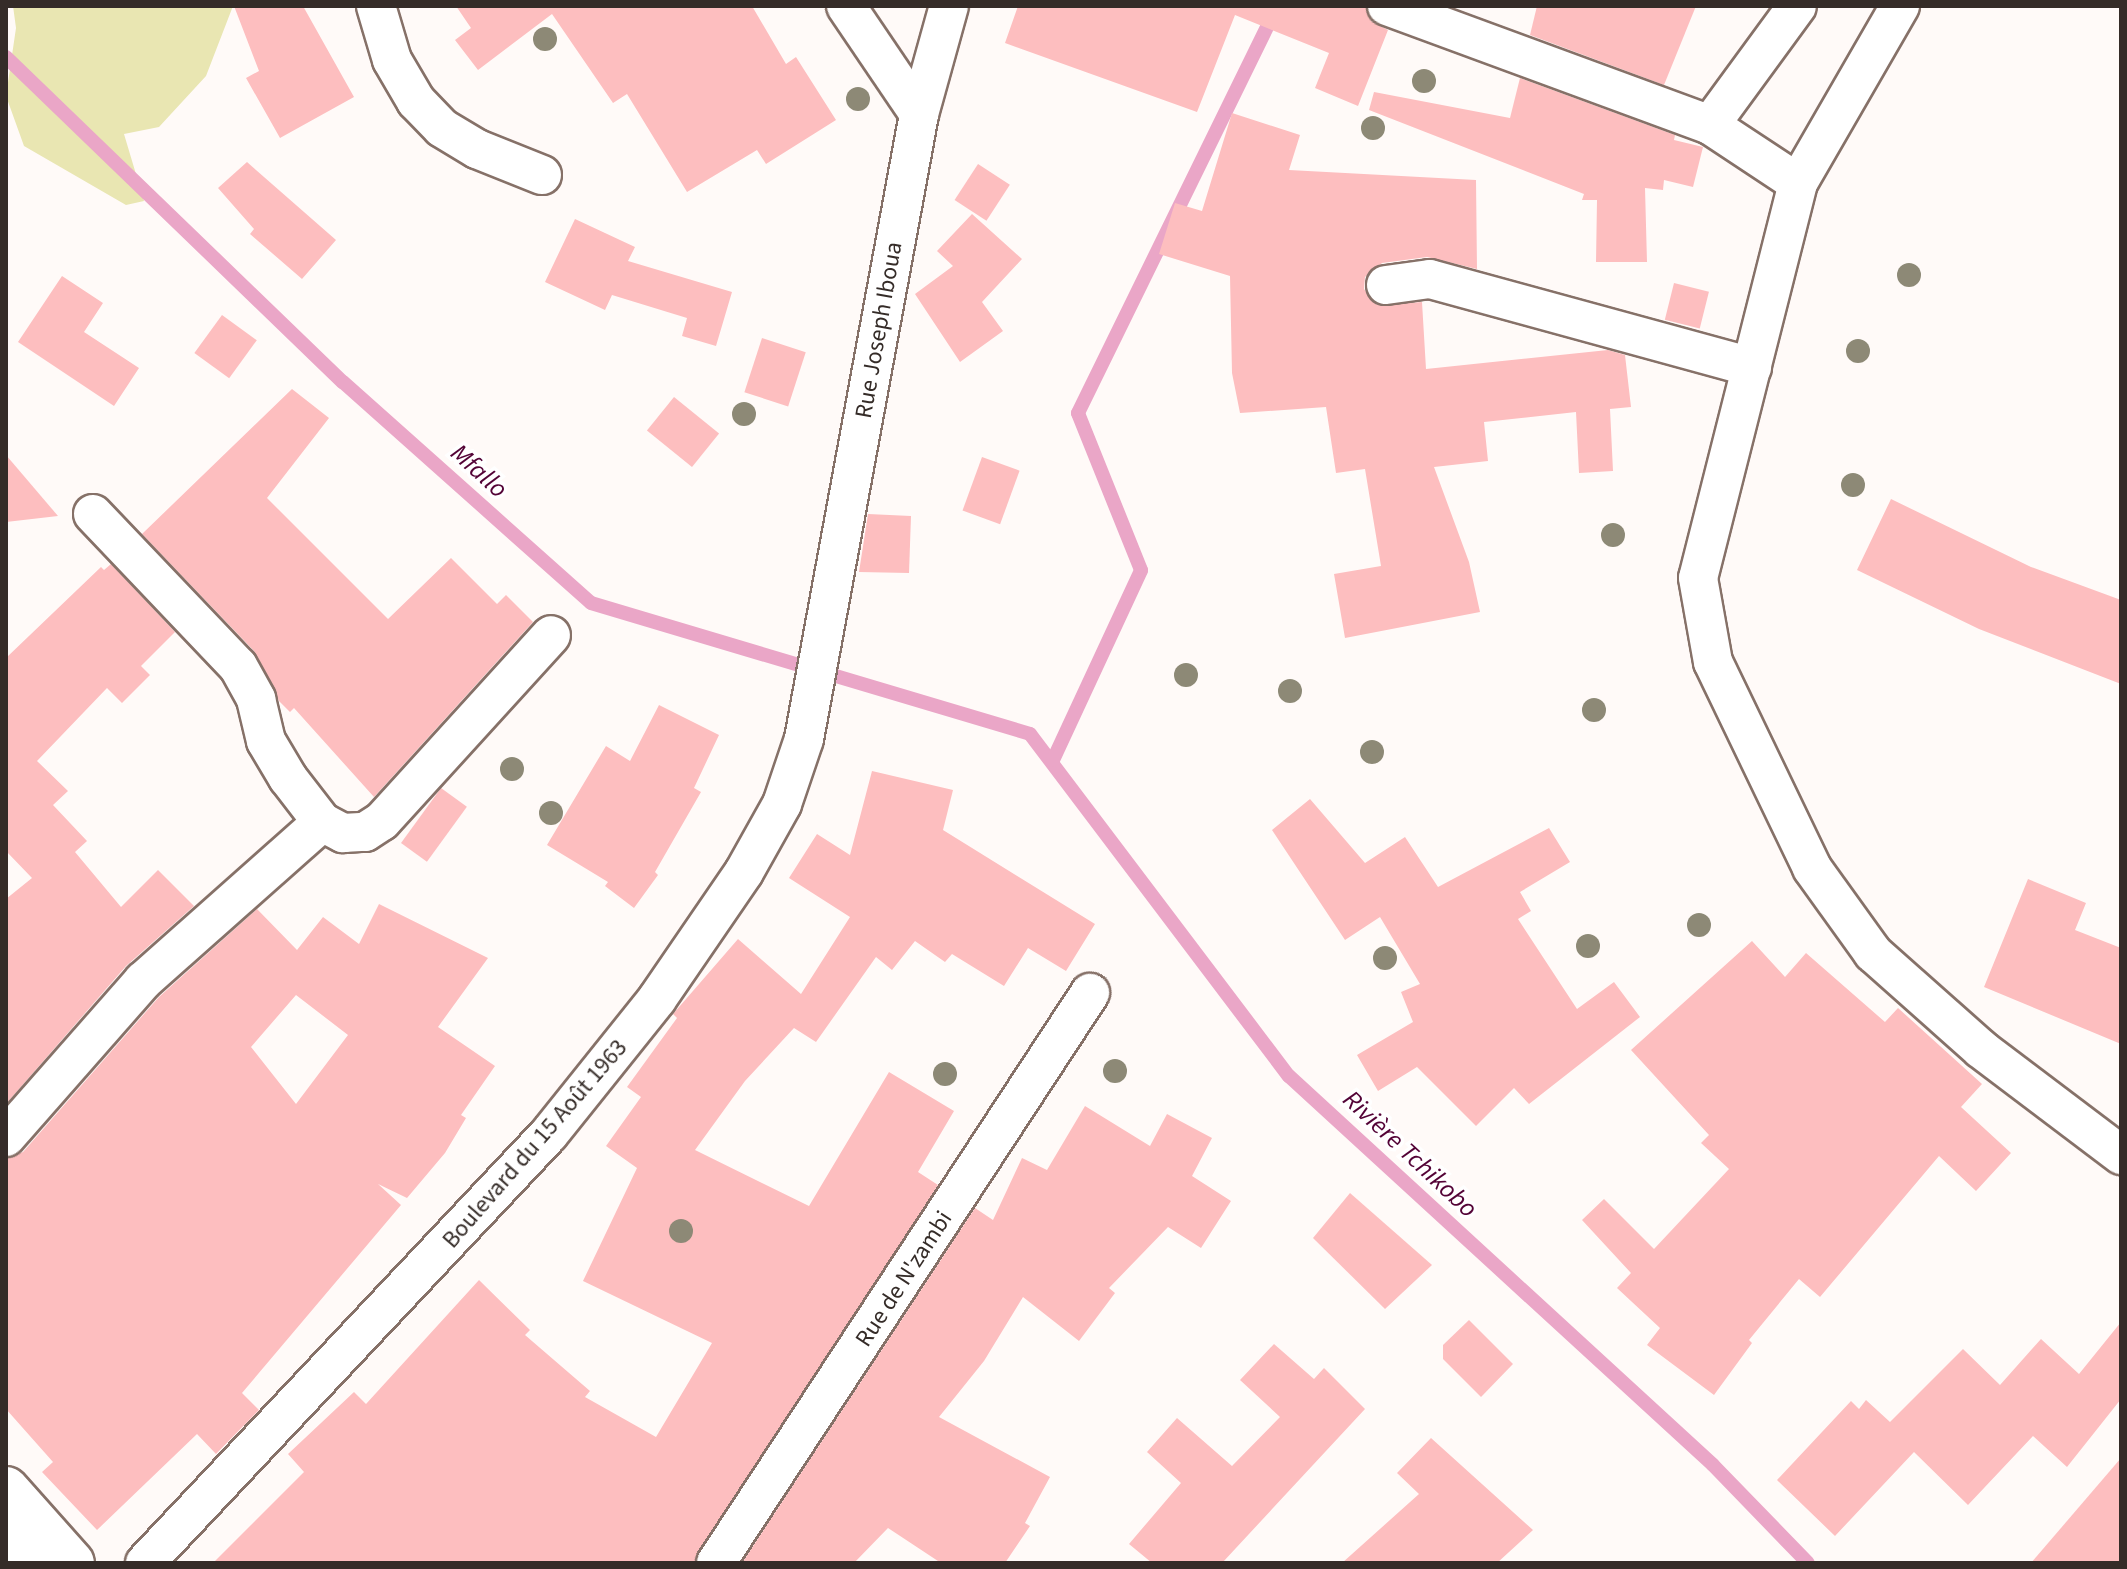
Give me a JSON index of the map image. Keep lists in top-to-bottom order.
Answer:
{
  "streets": {
    "street": ["Rue Joseph Iboua", "Boulevard du 15 Août 1963", "Rue de N'zambi"]
  },
  "crossings": [
    ["Rue Joseph Iboua", "Boulevard du 15 Août 1963"]
  ],
  "water": ["Mfallo", "Rivière Tchikobo"]
}
